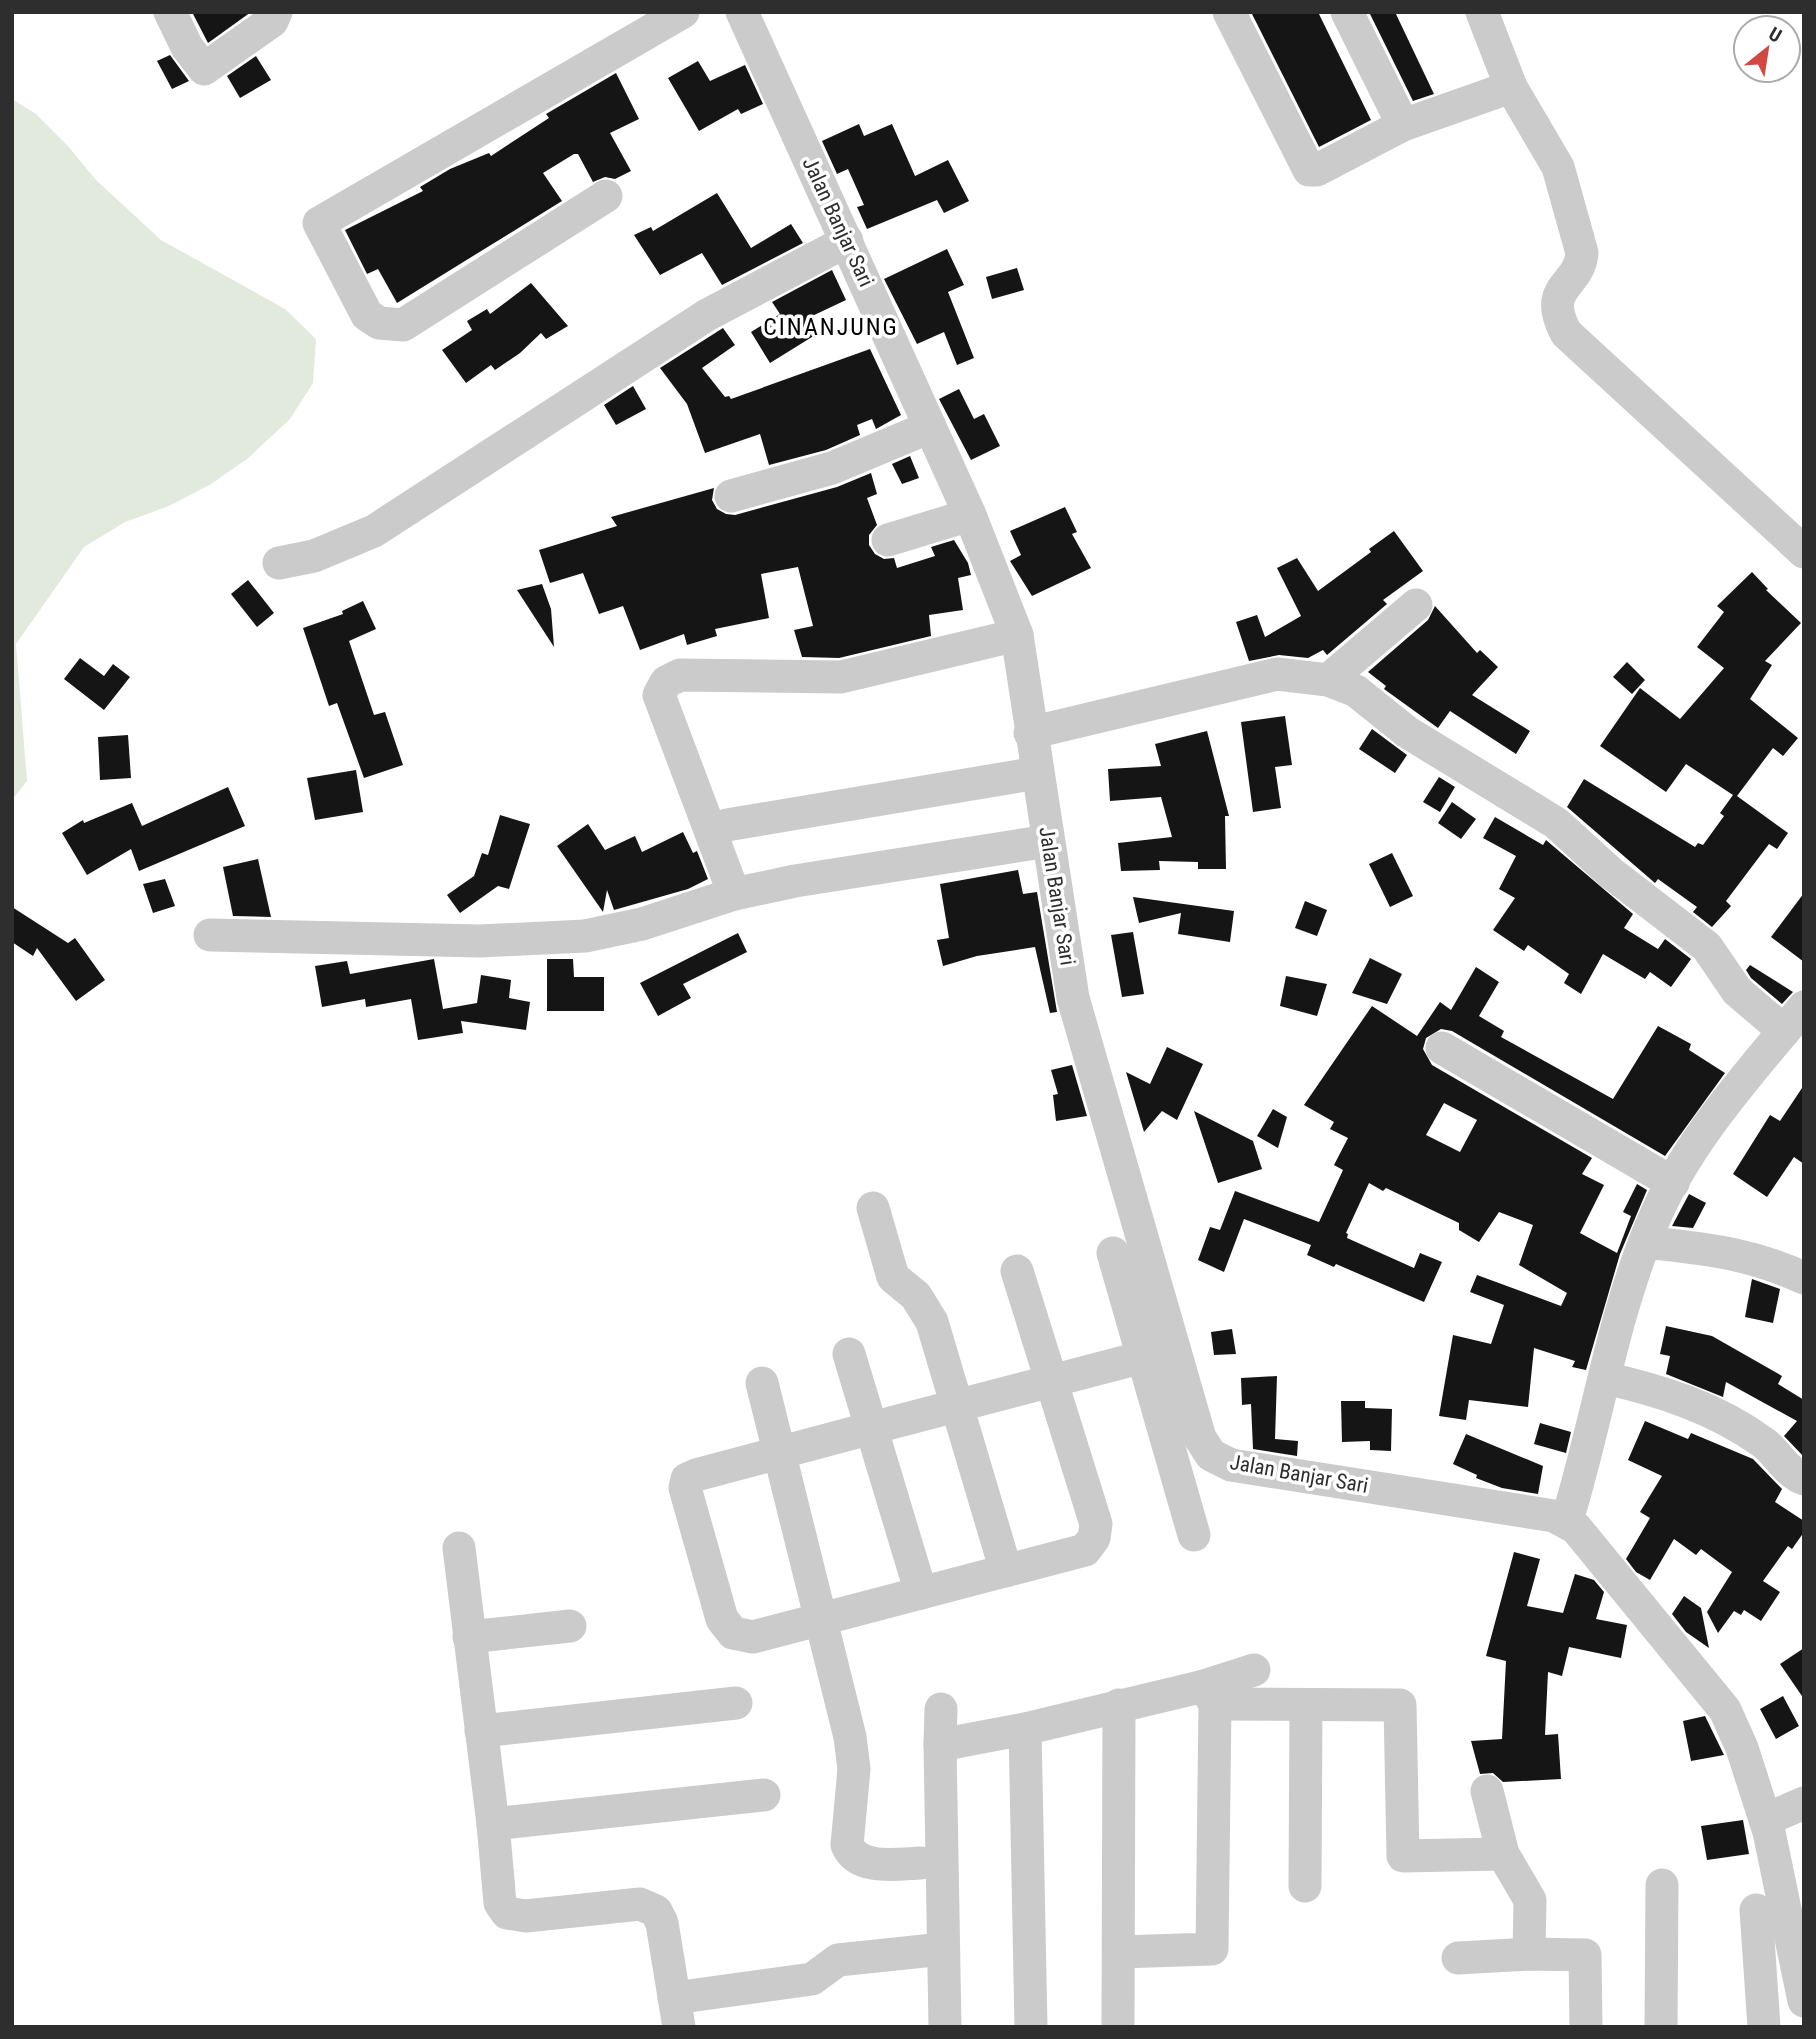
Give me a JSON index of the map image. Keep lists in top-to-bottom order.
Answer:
{
  "streets": {
    "street": ["Jalan Banjar Sari"]
  },
  "districts": ["CINANJUNG"],
  "north": "top right"
}
